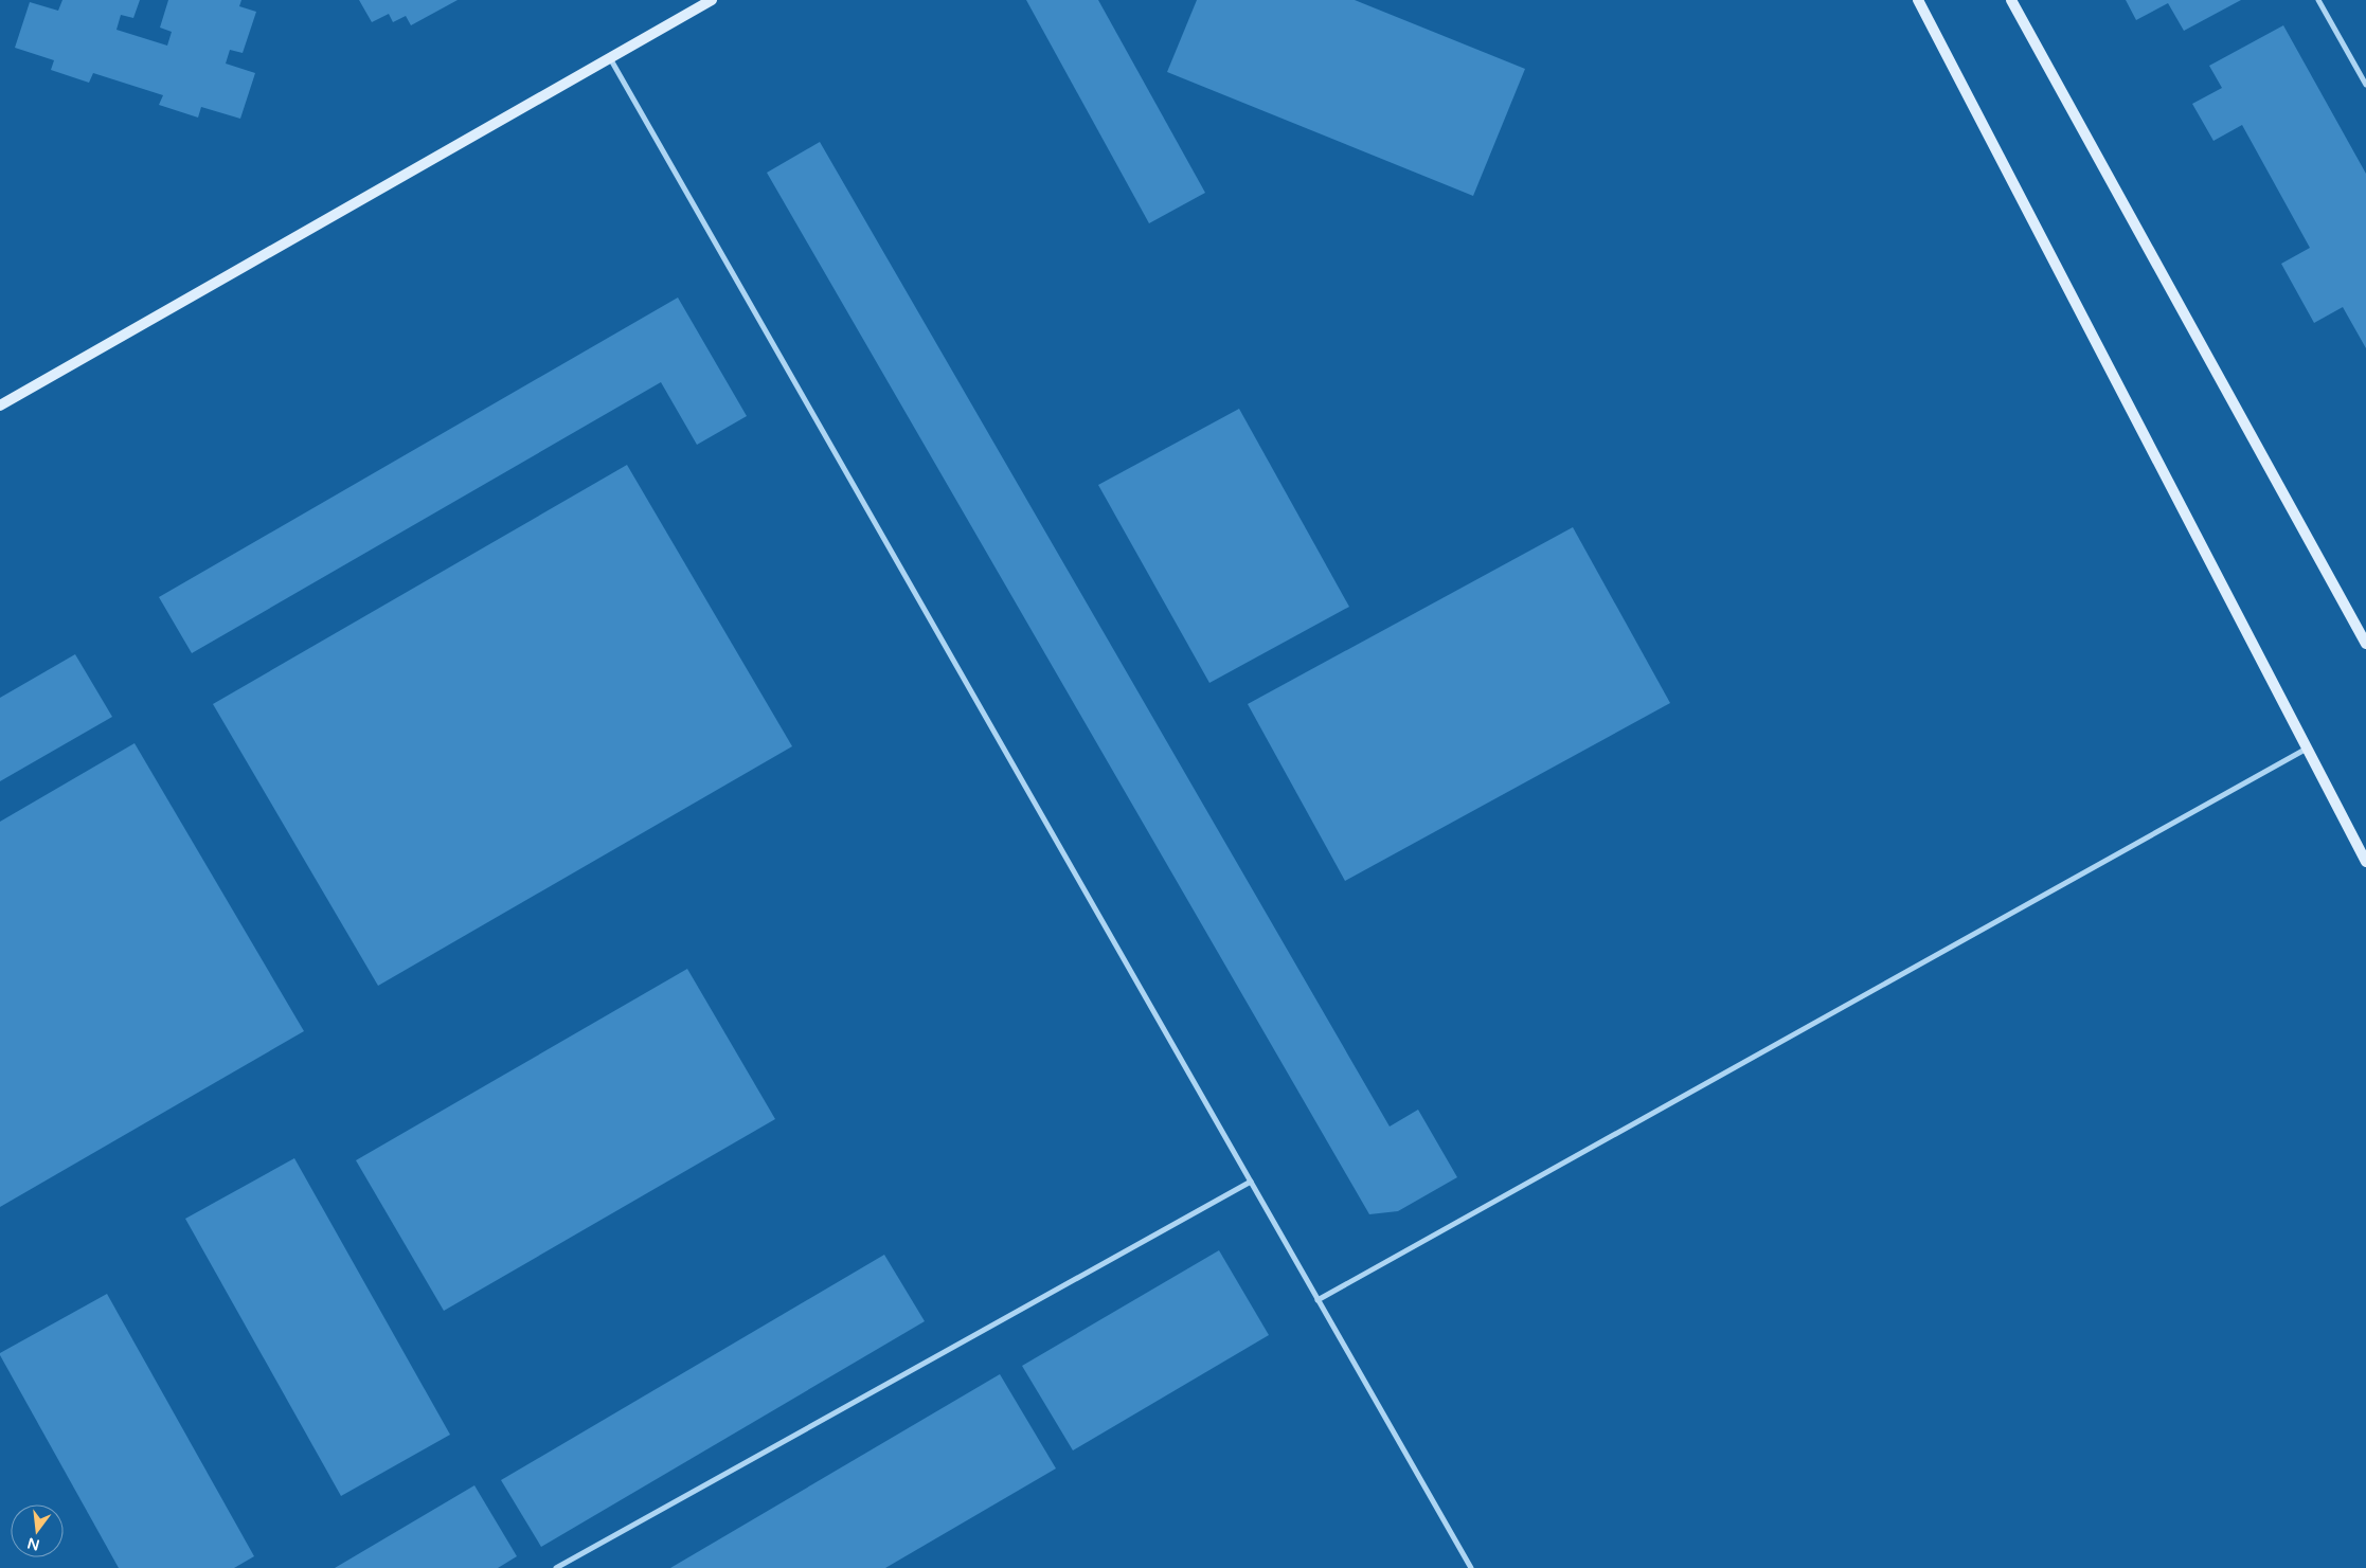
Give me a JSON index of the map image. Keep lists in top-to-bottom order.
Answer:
{
  "north": "bottom"
}
